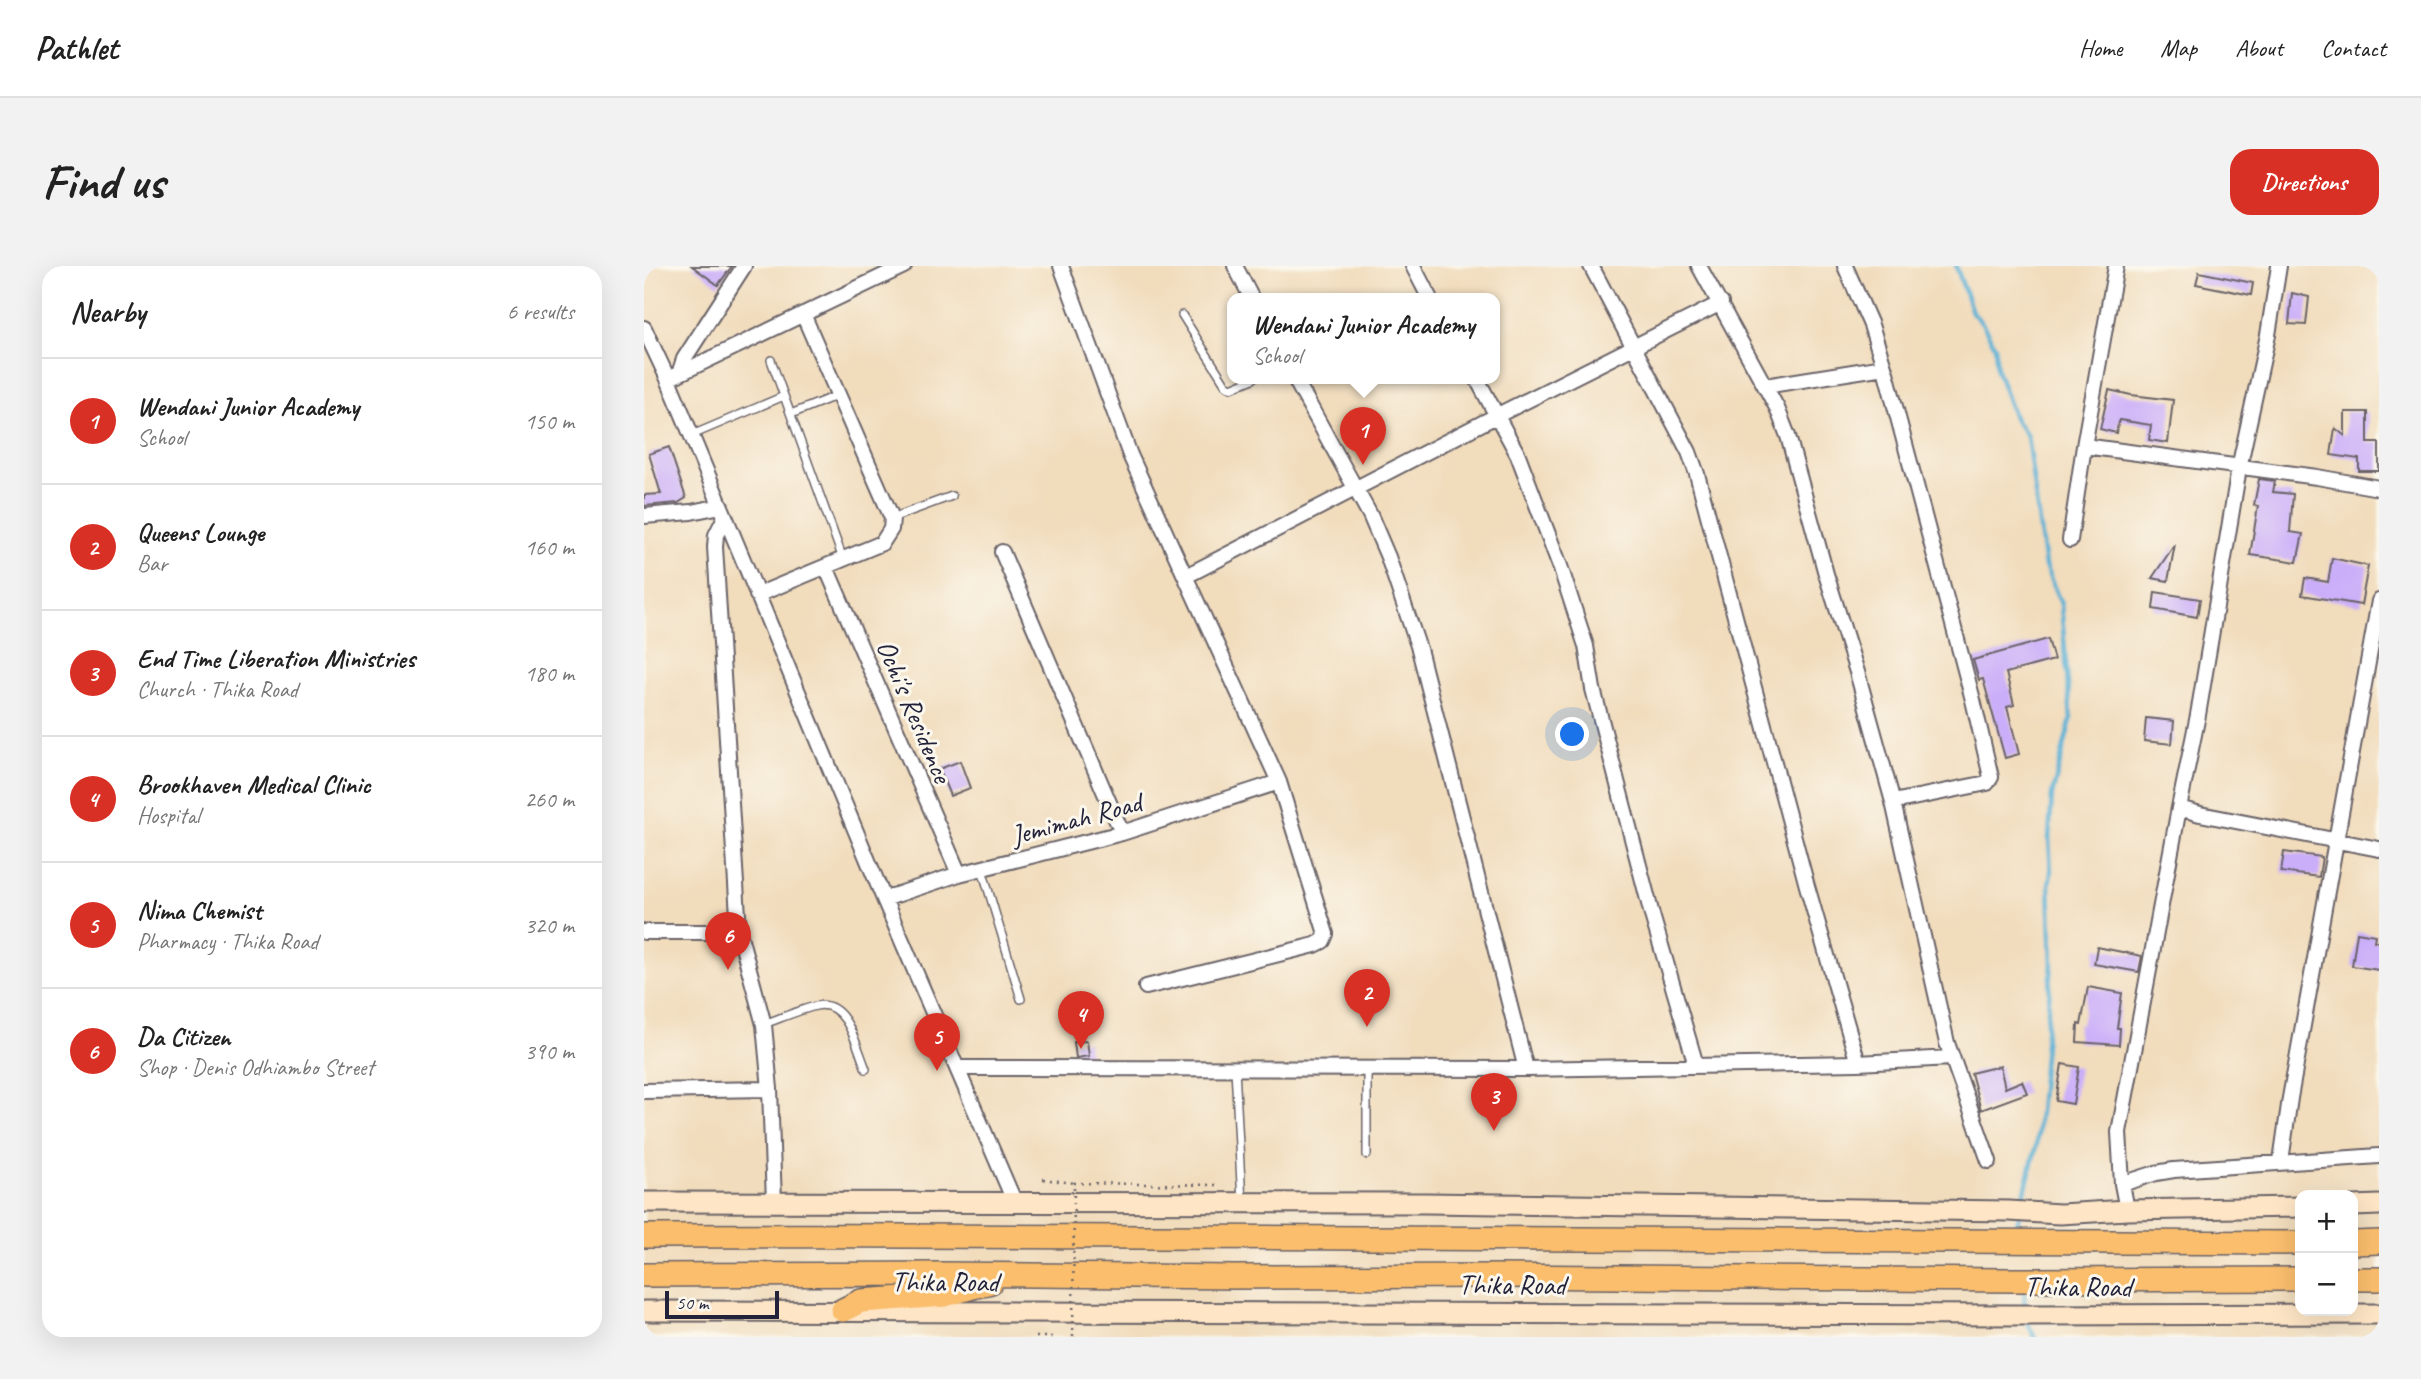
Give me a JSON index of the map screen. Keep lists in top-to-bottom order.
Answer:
{
  "streets": {
    "highway": ["Thika Road"],
    "street": ["Ochi's Residence", "Jemimah Road"]
  },
  "crossings": [
    ["Ochi's Residence", "Jemimah Road"]
  ],
  "scale_bar": "50 m",
  "page": {
    "header": "Pathlet",
    "nav": [
      "Home",
      "Map",
      "About",
      "Contact"
    ],
    "buttons": "Directions",
    "title": "Find us",
    "heading": ["Nearby", "6 results"],
    "popup": ["Wendani Junior Academy", "School"],
    "list": [
      {
        "mark": "1",
        "name": "Wendani Junior Academy",
        "note": "School",
        "value": "150 m"
      },
      {
        "mark": "2",
        "name": "Queens Lounge",
        "note": "Bar",
        "value": "160 m"
      },
      {
        "mark": "3",
        "name": "End Time Liberation Ministries",
        "note": "Church · Thika Road",
        "value": "180 m"
      },
      {
        "mark": "4",
        "name": "Brookhaven Medical Clinic",
        "note": "Hospital",
        "value": "260 m"
      },
      {
        "mark": "5",
        "name": "Nima Chemist",
        "note": "Pharmacy · Thika Road",
        "value": "320 m"
      },
      {
        "mark": "6",
        "name": "Da Citizen",
        "note": "Shop · Denis Odhiambo Street",
        "value": "390 m"
      }
    ],
    "pins": [
      "1",
      "6",
      "2",
      "4",
      "5",
      "3"
    ],
    "map_buttons": ["+", "−"],
    "scale": "50 m"
  }
}
